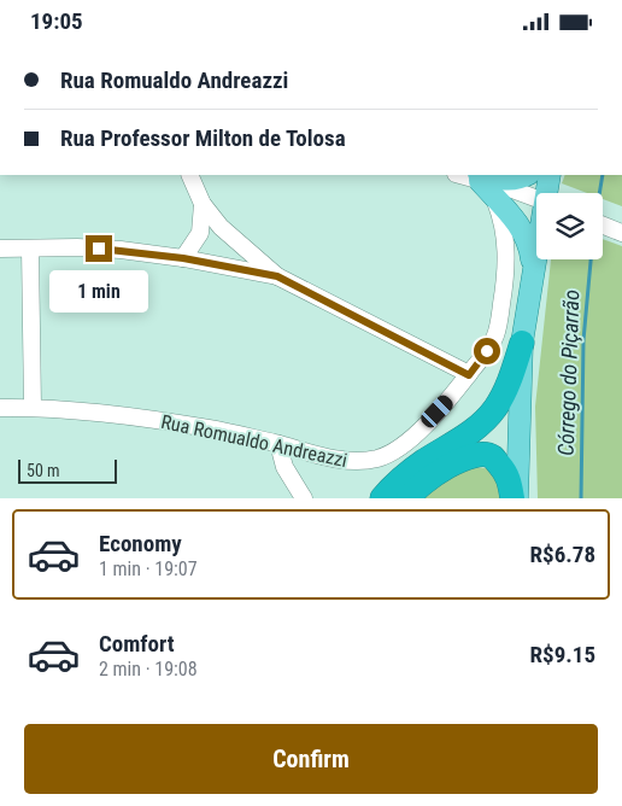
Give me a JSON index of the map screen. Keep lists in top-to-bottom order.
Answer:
{
  "streets": {
    "street": ["Rua Romualdo Andreazzi"]
  },
  "water": ["Córrego do Piçarrão"],
  "scale_bar": "50 m",
  "page": {
    "status": "19:05",
    "banner": ["Rua Romualdo Andreazzi", "Rua Professor Milton de Tolosa"],
    "bubble": "1 min",
    "scale": "50 m",
    "list": [
      {
        "name": "Economy",
        "note": "1 min · 19:07",
        "value": "R$6.78"
      },
      {
        "name": "Comfort",
        "note": "2 min · 19:08",
        "value": "R$9.15"
      }
    ],
    "buttons": "Confirm"
  }
}
